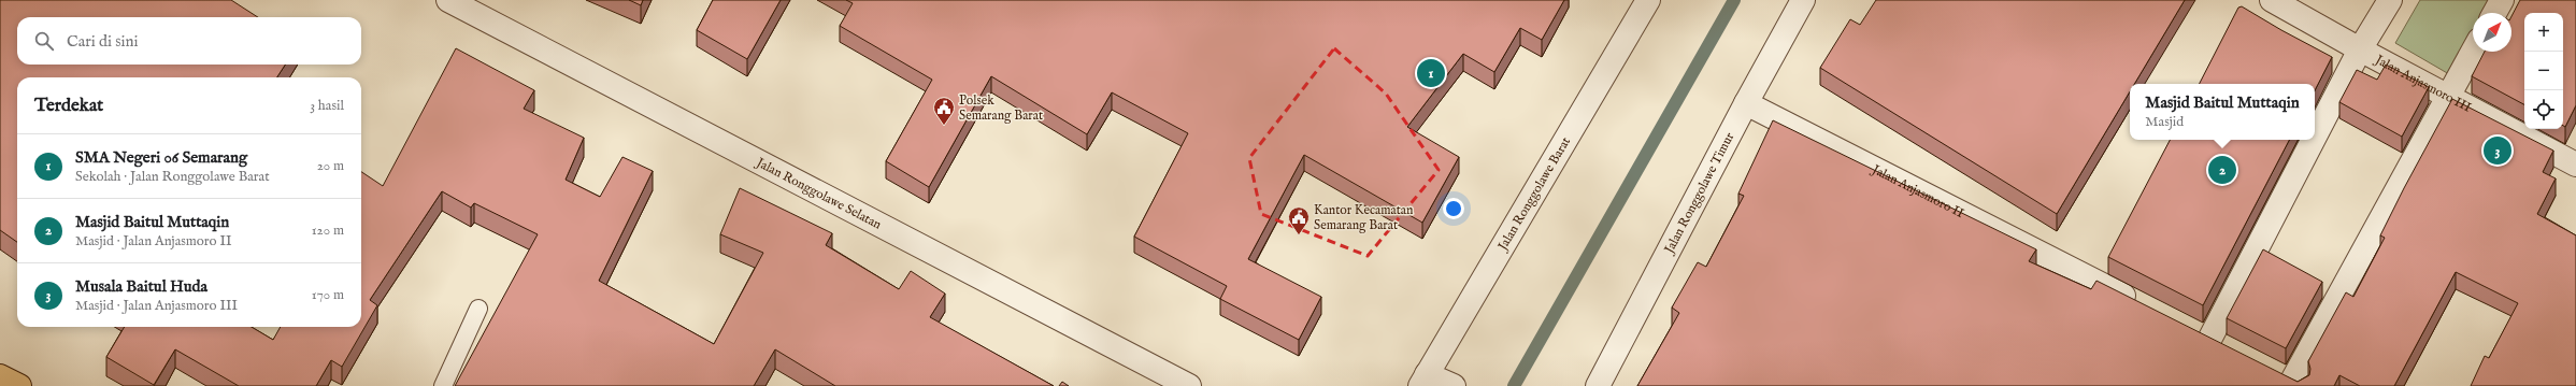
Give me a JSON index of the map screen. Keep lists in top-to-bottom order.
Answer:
{
  "streets": {
    "street": [
      "Jalan Anjasmoro III",
      "Jalan Anjasmoro II",
      "Jalan Ronggolawe Barat",
      "Jalan Ronggolawe Timur",
      "Jalan Ronggolawe Selatan"
    ]
  },
  "crossings": [
    ["Jalan Anjasmoro II", "Jalan Ronggolawe Timur"]
  ],
  "places": {
    "public building": ["Polsek Semarang Barat", "Kantor Kecamatan Semarang Barat"]
  },
  "north": "top right",
  "page": {
    "map_buttons": ["+", "−"],
    "search": "Cari di sini",
    "pins": ["1", "3", "2"],
    "heading": ["Terdekat", "3 hasil"],
    "popup": ["Masjid Baitul Muttaqin", "Masjid"],
    "list": [
      {
        "mark": "1",
        "name": "SMA Negeri 06 Semarang",
        "note": "Sekolah · Jalan Ronggolawe Barat",
        "value": "20 m"
      },
      {
        "mark": "2",
        "name": "Masjid Baitul Muttaqin",
        "note": "Masjid · Jalan Anjasmoro II",
        "value": "120 m"
      },
      {
        "mark": "3",
        "name": "Musala Baitul Huda",
        "note": "Masjid · Jalan Anjasmoro III",
        "value": "170 m"
      }
    ]
  }
}
